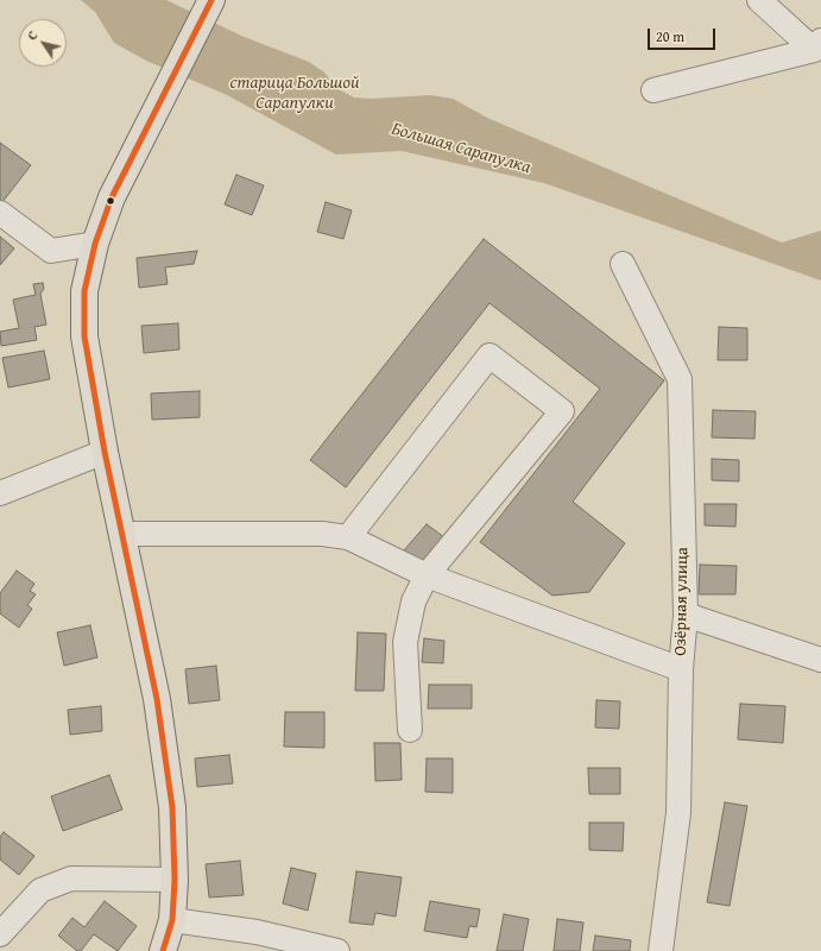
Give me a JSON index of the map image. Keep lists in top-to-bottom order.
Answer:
{
  "streets": {
    "street": ["Озёрная улица"]
  },
  "water": ["старица Большой Сарапулки", "Большая Сарапулка"],
  "scale_bar": "20 m",
  "north": "top left"
}
